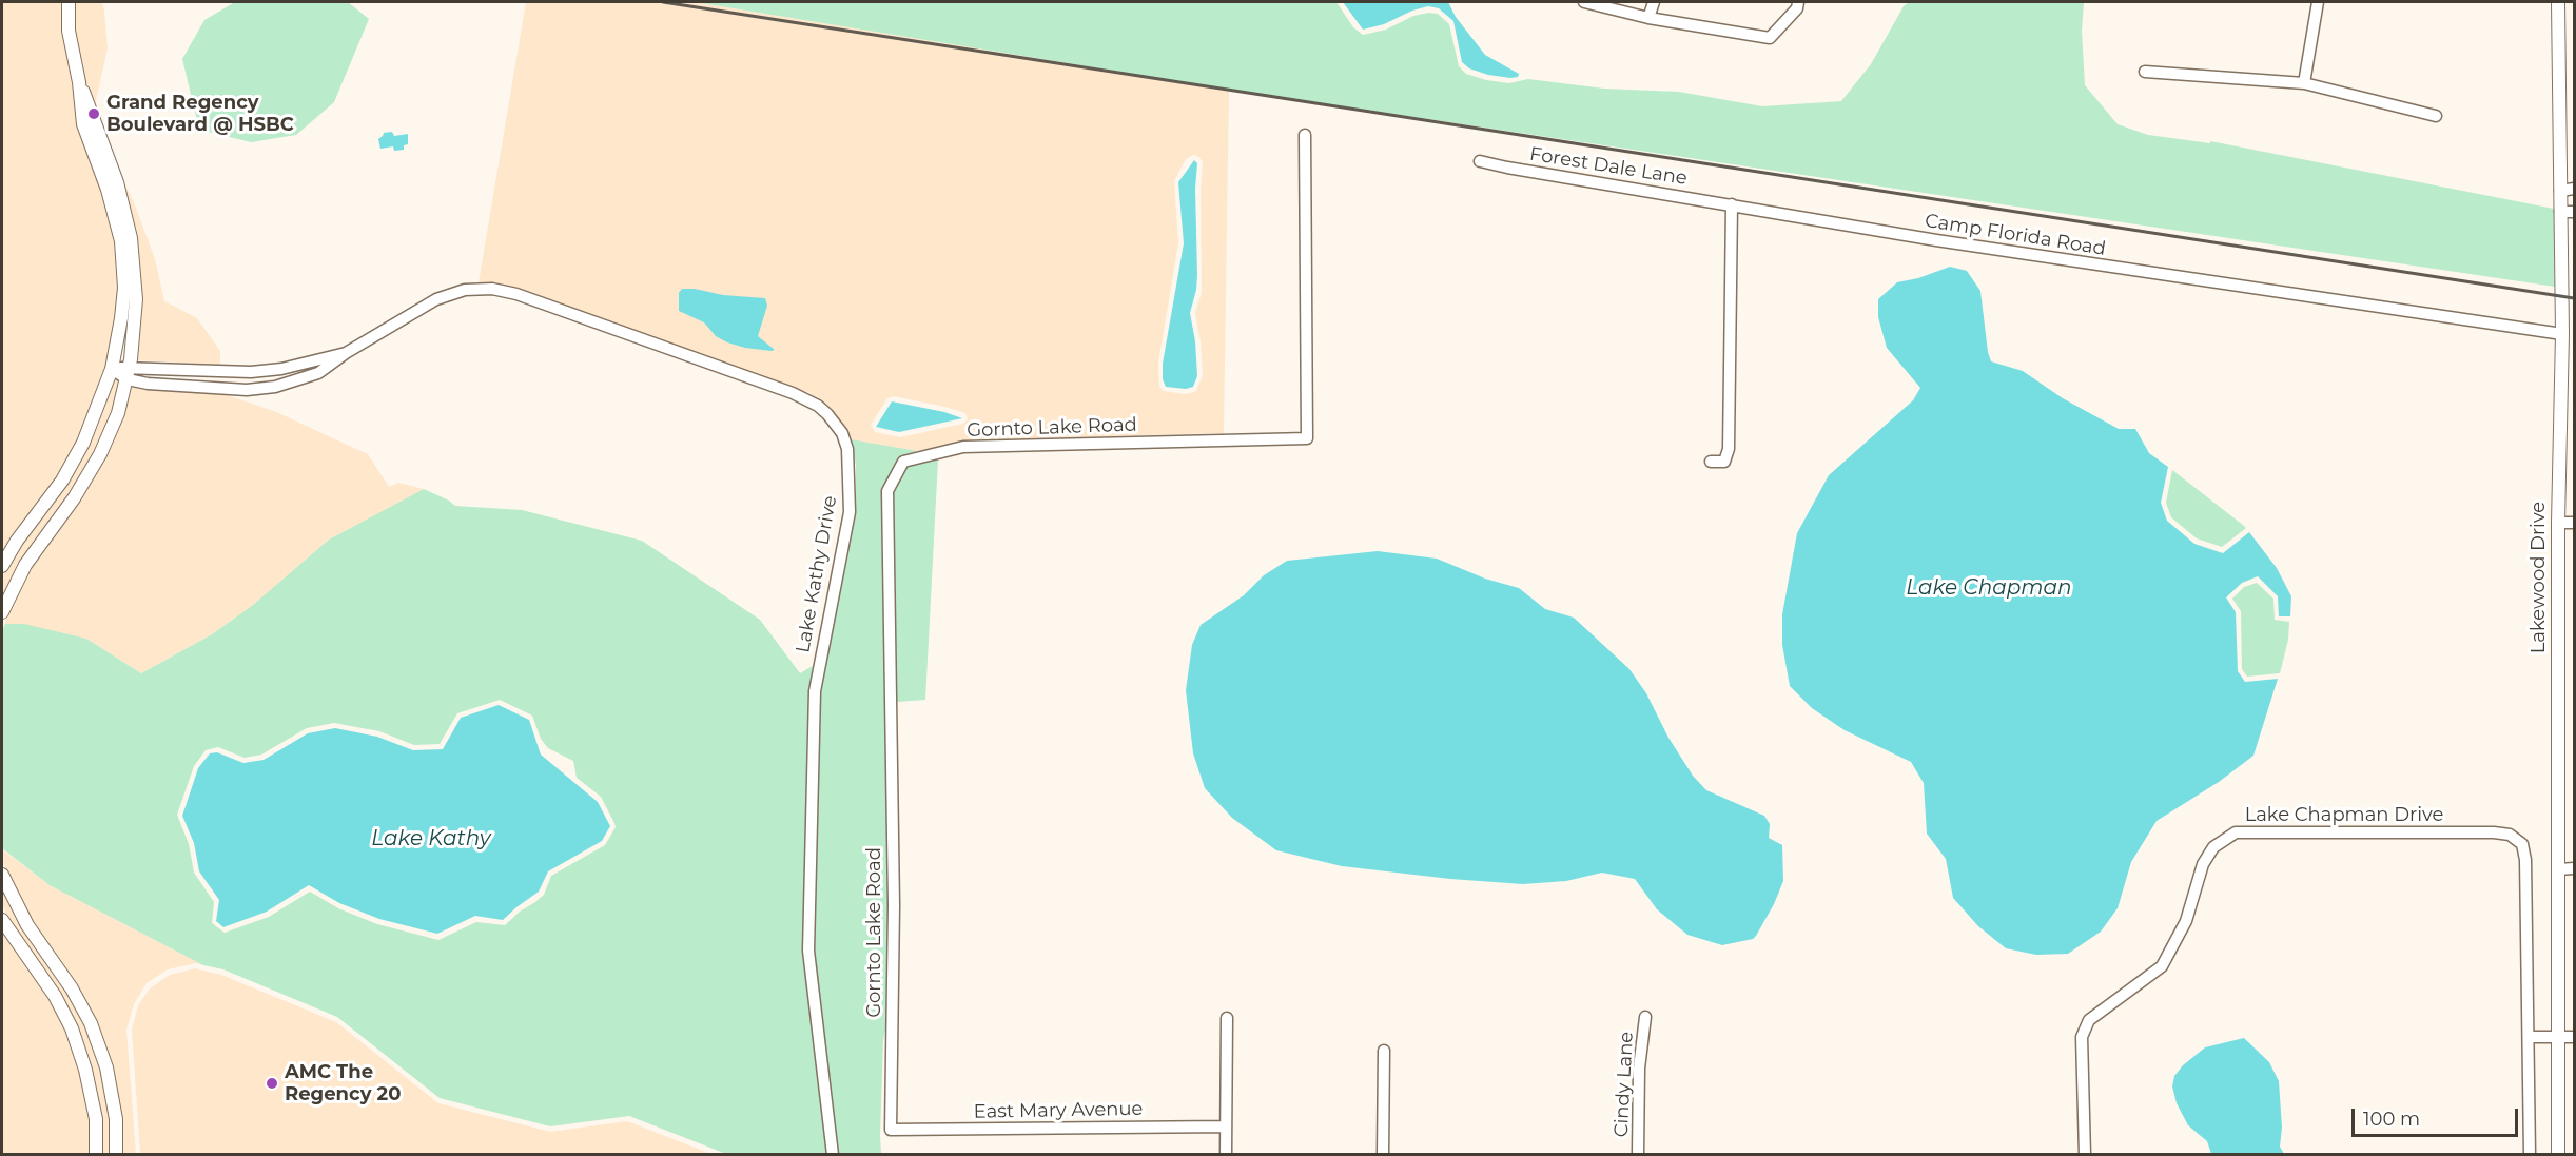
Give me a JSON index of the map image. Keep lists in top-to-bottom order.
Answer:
{
  "streets": {
    "street": [
      "Forest Dale Lane",
      "Camp Florida Road",
      "Gornto Lake Road",
      "Lake Kathy Drive",
      "Lakewood Drive",
      "Lake Chapman Drive",
      "Cindy Lane",
      "East Mary Avenue"
    ]
  },
  "crossings": [
    ["Forest Dale Lane", "Camp Florida Road"],
    ["Camp Florida Road", "Lakewood Drive"],
    ["Gornto Lake Road", "East Mary Avenue"]
  ],
  "water": ["Lake Chapman", "Lake Kathy"],
  "places": ["Grand Regency Boulevard @ HSBC", "AMC The Regency 20"],
  "scale_bar": "100 m"
}
